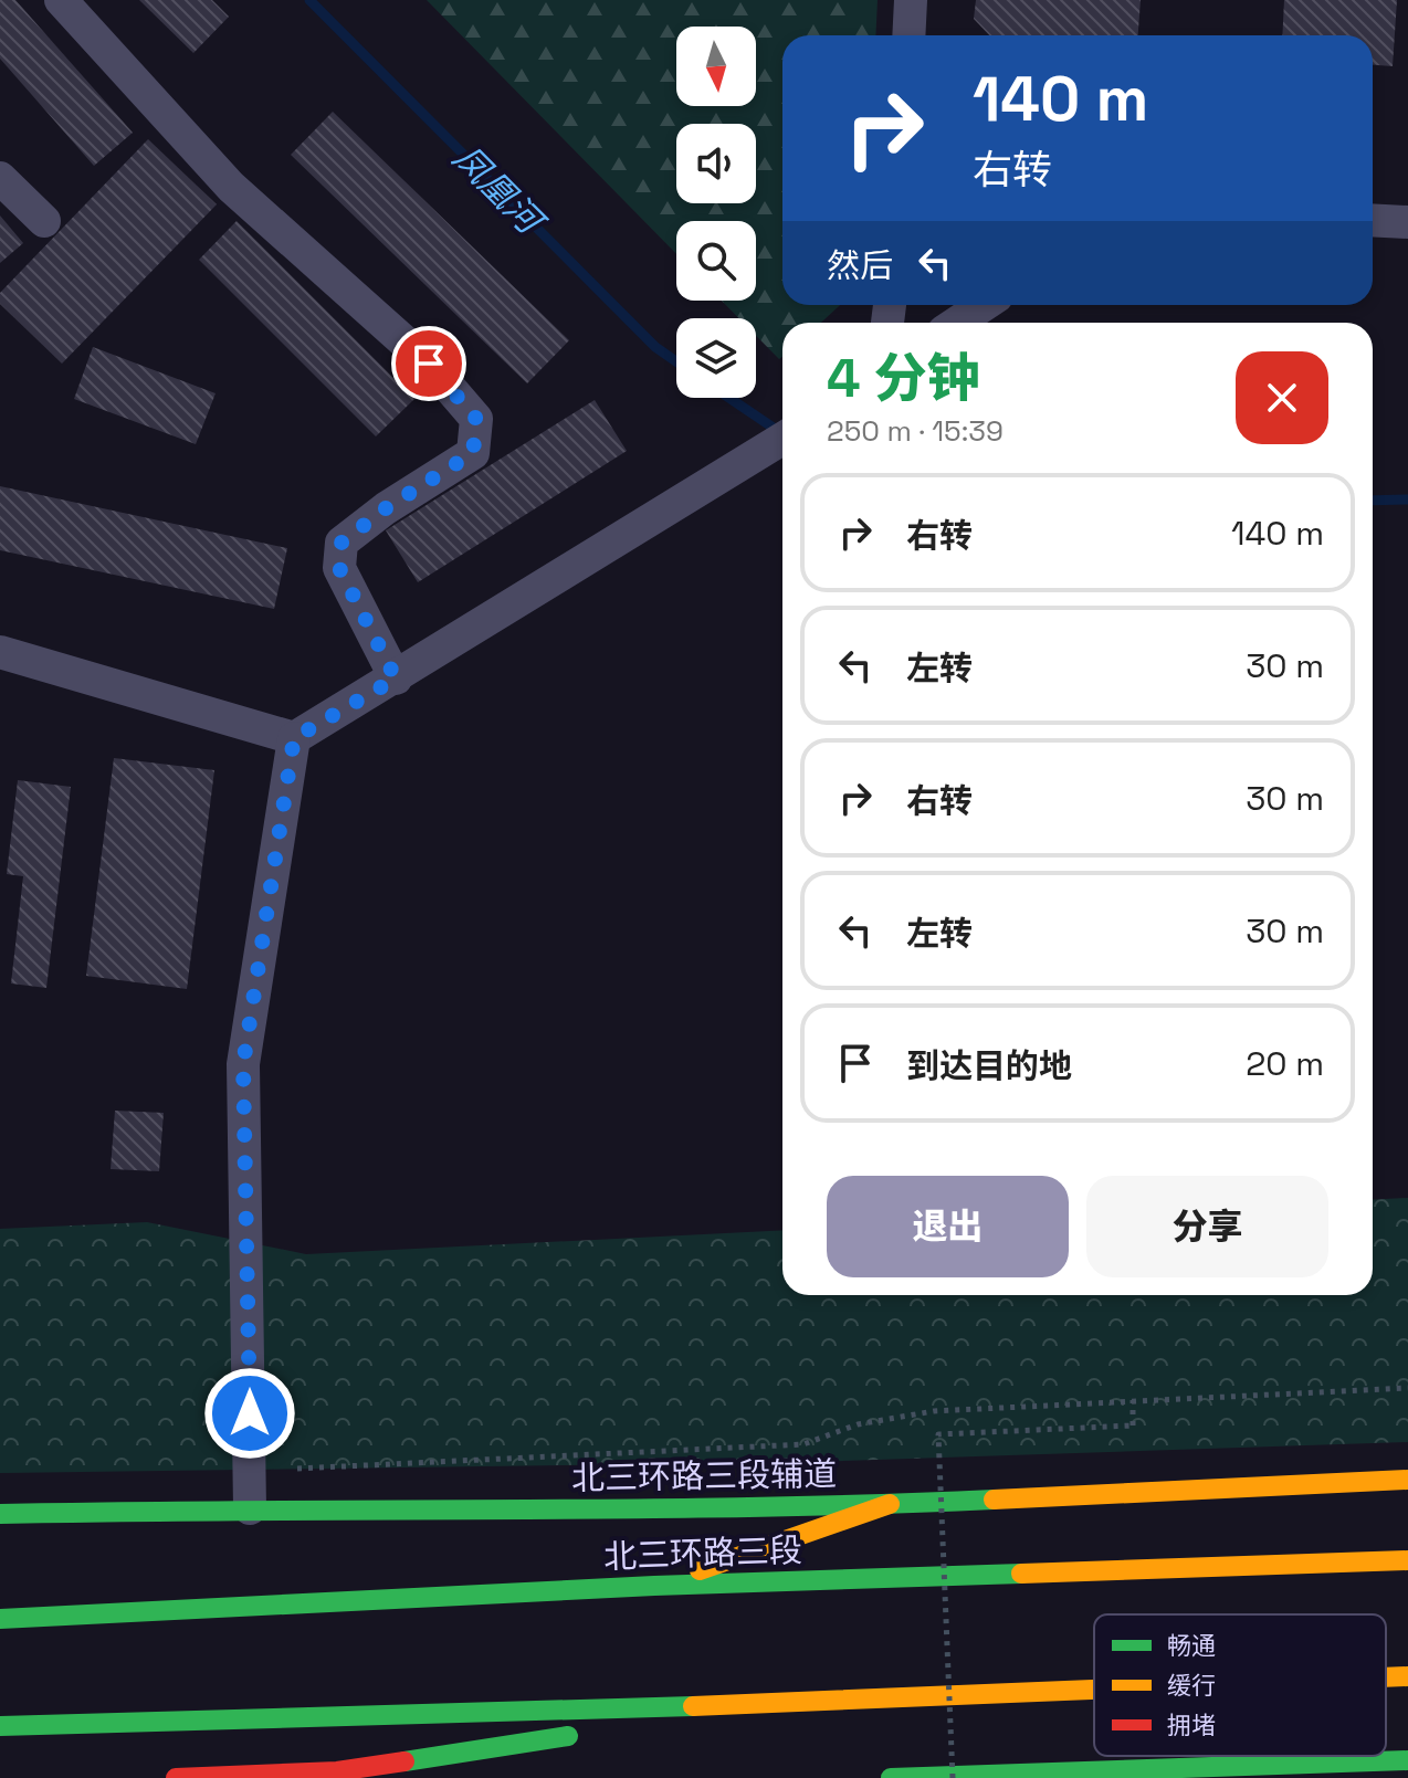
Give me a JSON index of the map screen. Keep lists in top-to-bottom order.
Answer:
{
  "streets": {
    "main road": ["北三环路三段辅道", "北三环路三段"]
  },
  "water": ["凤凰河"],
  "legend": ["畅通", "缓行", "拥堵"],
  "north": "bottom",
  "page": {
    "turn": ["140 m", "右转"],
    "then": "然后",
    "heading": ["4 分钟", "250 m · 15:39"],
    "list": [
      {
        "name": "右转",
        "value": "140 m"
      },
      {
        "name": "左转",
        "value": "30 m"
      },
      {
        "name": "右转",
        "value": "30 m"
      },
      {
        "name": "左转",
        "value": "30 m"
      },
      {
        "name": "到达目的地",
        "value": "20 m"
      }
    ],
    "buttons": ["退出", "分享"]
  }
}
